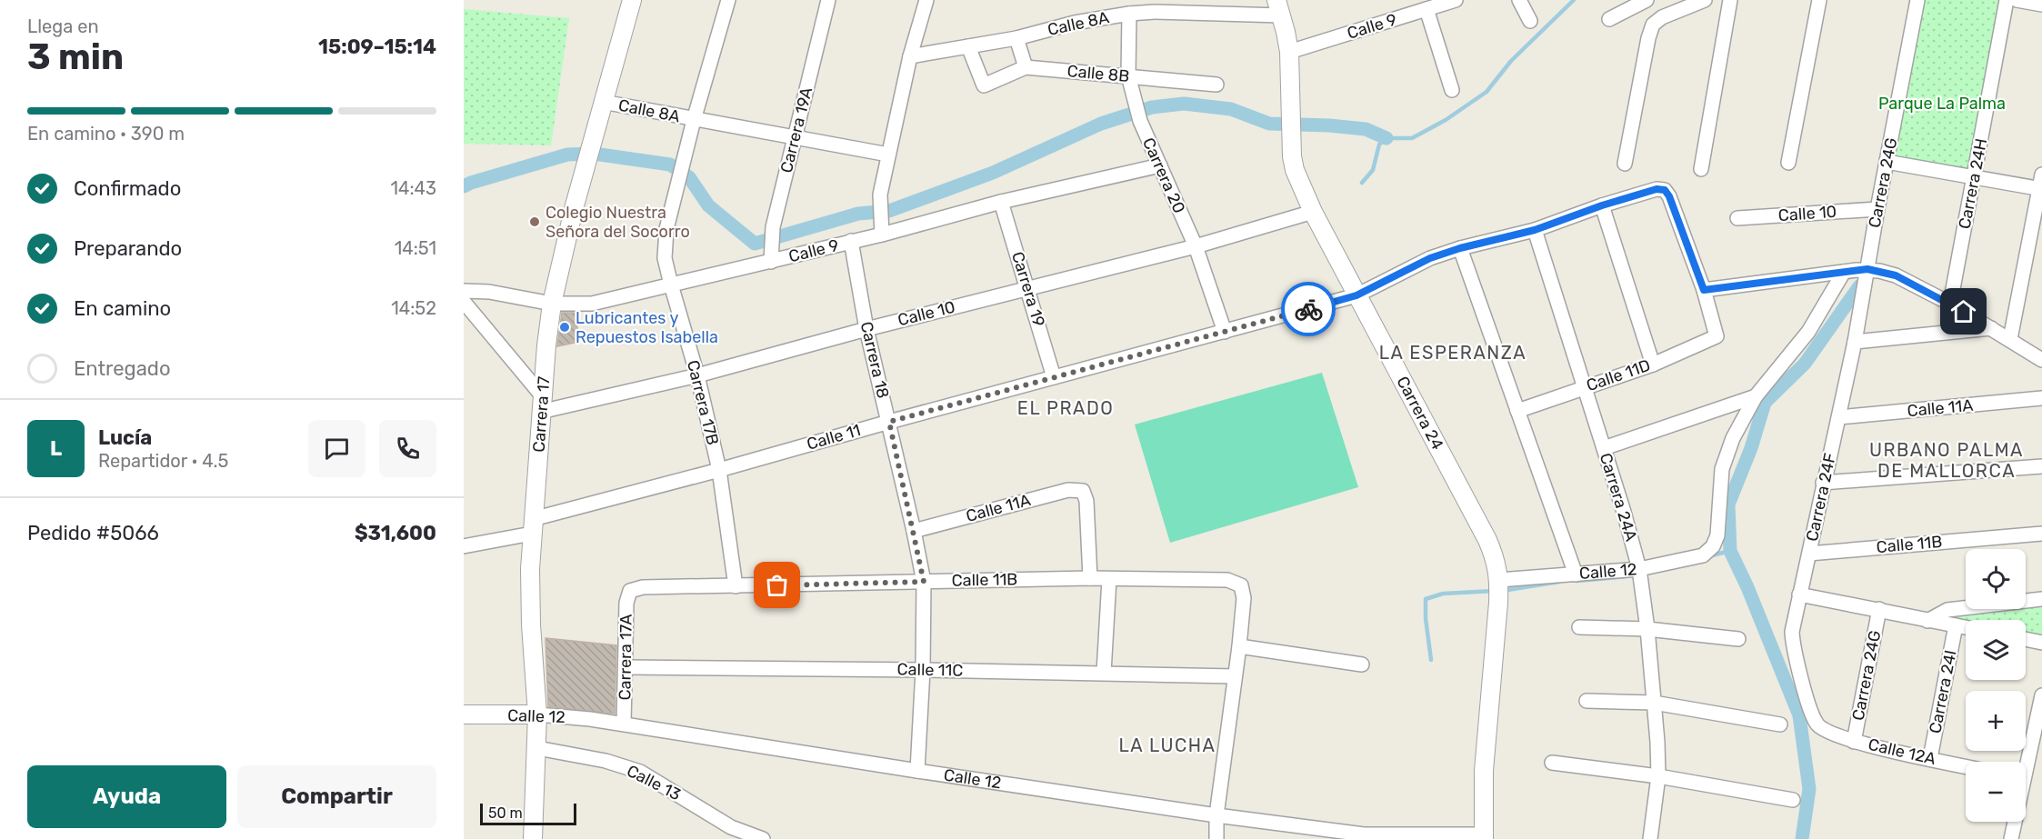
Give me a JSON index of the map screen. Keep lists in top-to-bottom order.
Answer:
{
  "streets": {
    "street": [
      "Calle 8A",
      "Calle 9",
      "Calle 8B",
      "Carrera 19A",
      "Carrera 20",
      "Carrera 24G",
      "Carrera 24H",
      "Calle 10",
      "Carrera 19",
      "Carrera 18",
      "Calle 11D",
      "Carrera 17B",
      "Calle 11A",
      "Carrera 24",
      "Carrera 17",
      "Calle 11",
      "Carrera 24A",
      "Carrera 24F",
      "Calle 11B",
      "Calle 12",
      "Carrera 17A",
      "Calle 11C",
      "Carrera 24I",
      "Calle 12A",
      "Calle 13"
    ]
  },
  "crossings": [
    ["Calle 8A", "Calle 8B"],
    ["Calle 8A", "Carrera 19A"],
    ["Calle 8A", "Carrera 20"],
    ["Calle 8A", "Carrera 17B"],
    ["Calle 8A", "Carrera 24"],
    ["Calle 8A", "Carrera 17"],
    ["Calle 9", "Carrera 19A"],
    ["Calle 9", "Carrera 20"],
    ["Calle 9", "Carrera 19"],
    ["Calle 9", "Carrera 18"],
    ["Calle 9", "Carrera 17B"],
    ["Calle 9", "Carrera 24"],
    ["Calle 9", "Carrera 17"],
    ["Calle 8B", "Carrera 20"],
    ["Carrera 20", "Calle 10"],
    ["Carrera 20", "Calle 11"],
    ["Carrera 24G", "Calle 10"],
    ["Carrera 24G", "Carrera 24F"],
    ["Carrera 24G", "Calle 12A"],
    ["Calle 10", "Carrera 19"],
    ["Calle 10", "Carrera 18"],
    ["Calle 10", "Carrera 17B"],
    ["Calle 10", "Carrera 24"],
    ["Calle 10", "Carrera 17"],
    ["Carrera 19", "Calle 11"],
    ["Carrera 18", "Calle 11A"],
    ["Carrera 18", "Calle 11"],
    ["Carrera 18", "Calle 11B"],
    ["Carrera 18", "Calle 12"],
    ["Carrera 18", "Calle 11C"],
    ["Calle 11D", "Calle 11"],
    ["Calle 11D", "Carrera 24A"],
    ["Carrera 17B", "Calle 11"],
    ["Carrera 17B", "Calle 11B"],
    ["Calle 11A", "Carrera 24F"],
    ["Calle 11A", "Calle 11B"],
    ["Carrera 24", "Calle 11"],
    ["Carrera 24", "Calle 12"],
    ["Carrera 17", "Calle 11"],
    ["Carrera 17", "Calle 12"],
    ["Carrera 17", "Calle 13"],
    ["Calle 11", "Carrera 24A"],
    ["Carrera 24A", "Calle 12"],
    ["Carrera 24F", "Calle 11B"],
    ["Carrera 24F", "Calle 12A"],
    ["Calle 11B", "Carrera 17A"],
    ["Calle 12", "Carrera 17A"],
    ["Carrera 17A", "Calle 11C"],
    ["Carrera 24I", "Calle 12A"]
  ],
  "districts": [
    "LA ESPERANZA",
    "EL PRADO",
    "URBANO PALMA DE MALLORCA",
    "LA LUCHA"
  ],
  "parks": ["Parque La Palma"],
  "places": ["Colegio Nuestra Señora del Socorro", "Lubricantes y Repuestos Isabella"],
  "scale_bar": "50 m",
  "page": {
    "heading": ["3 min", "Llega en", "15:09–15:14"],
    "panel": [
      "Lucía",
      "Repartidor · 4.5",
      "Pedido #5066",
      "$31,600"
    ],
    "bar": "En camino · 390 m",
    "list": [
      ["Confirmado", "14:43"],
      ["Preparando", "14:51"],
      ["En camino", "14:52"],
      "Entregado"
    ],
    "round": "L",
    "map_buttons": ["+", "−"],
    "buttons": ["Ayuda", "Compartir"],
    "scale": "50 m"
  }
}
